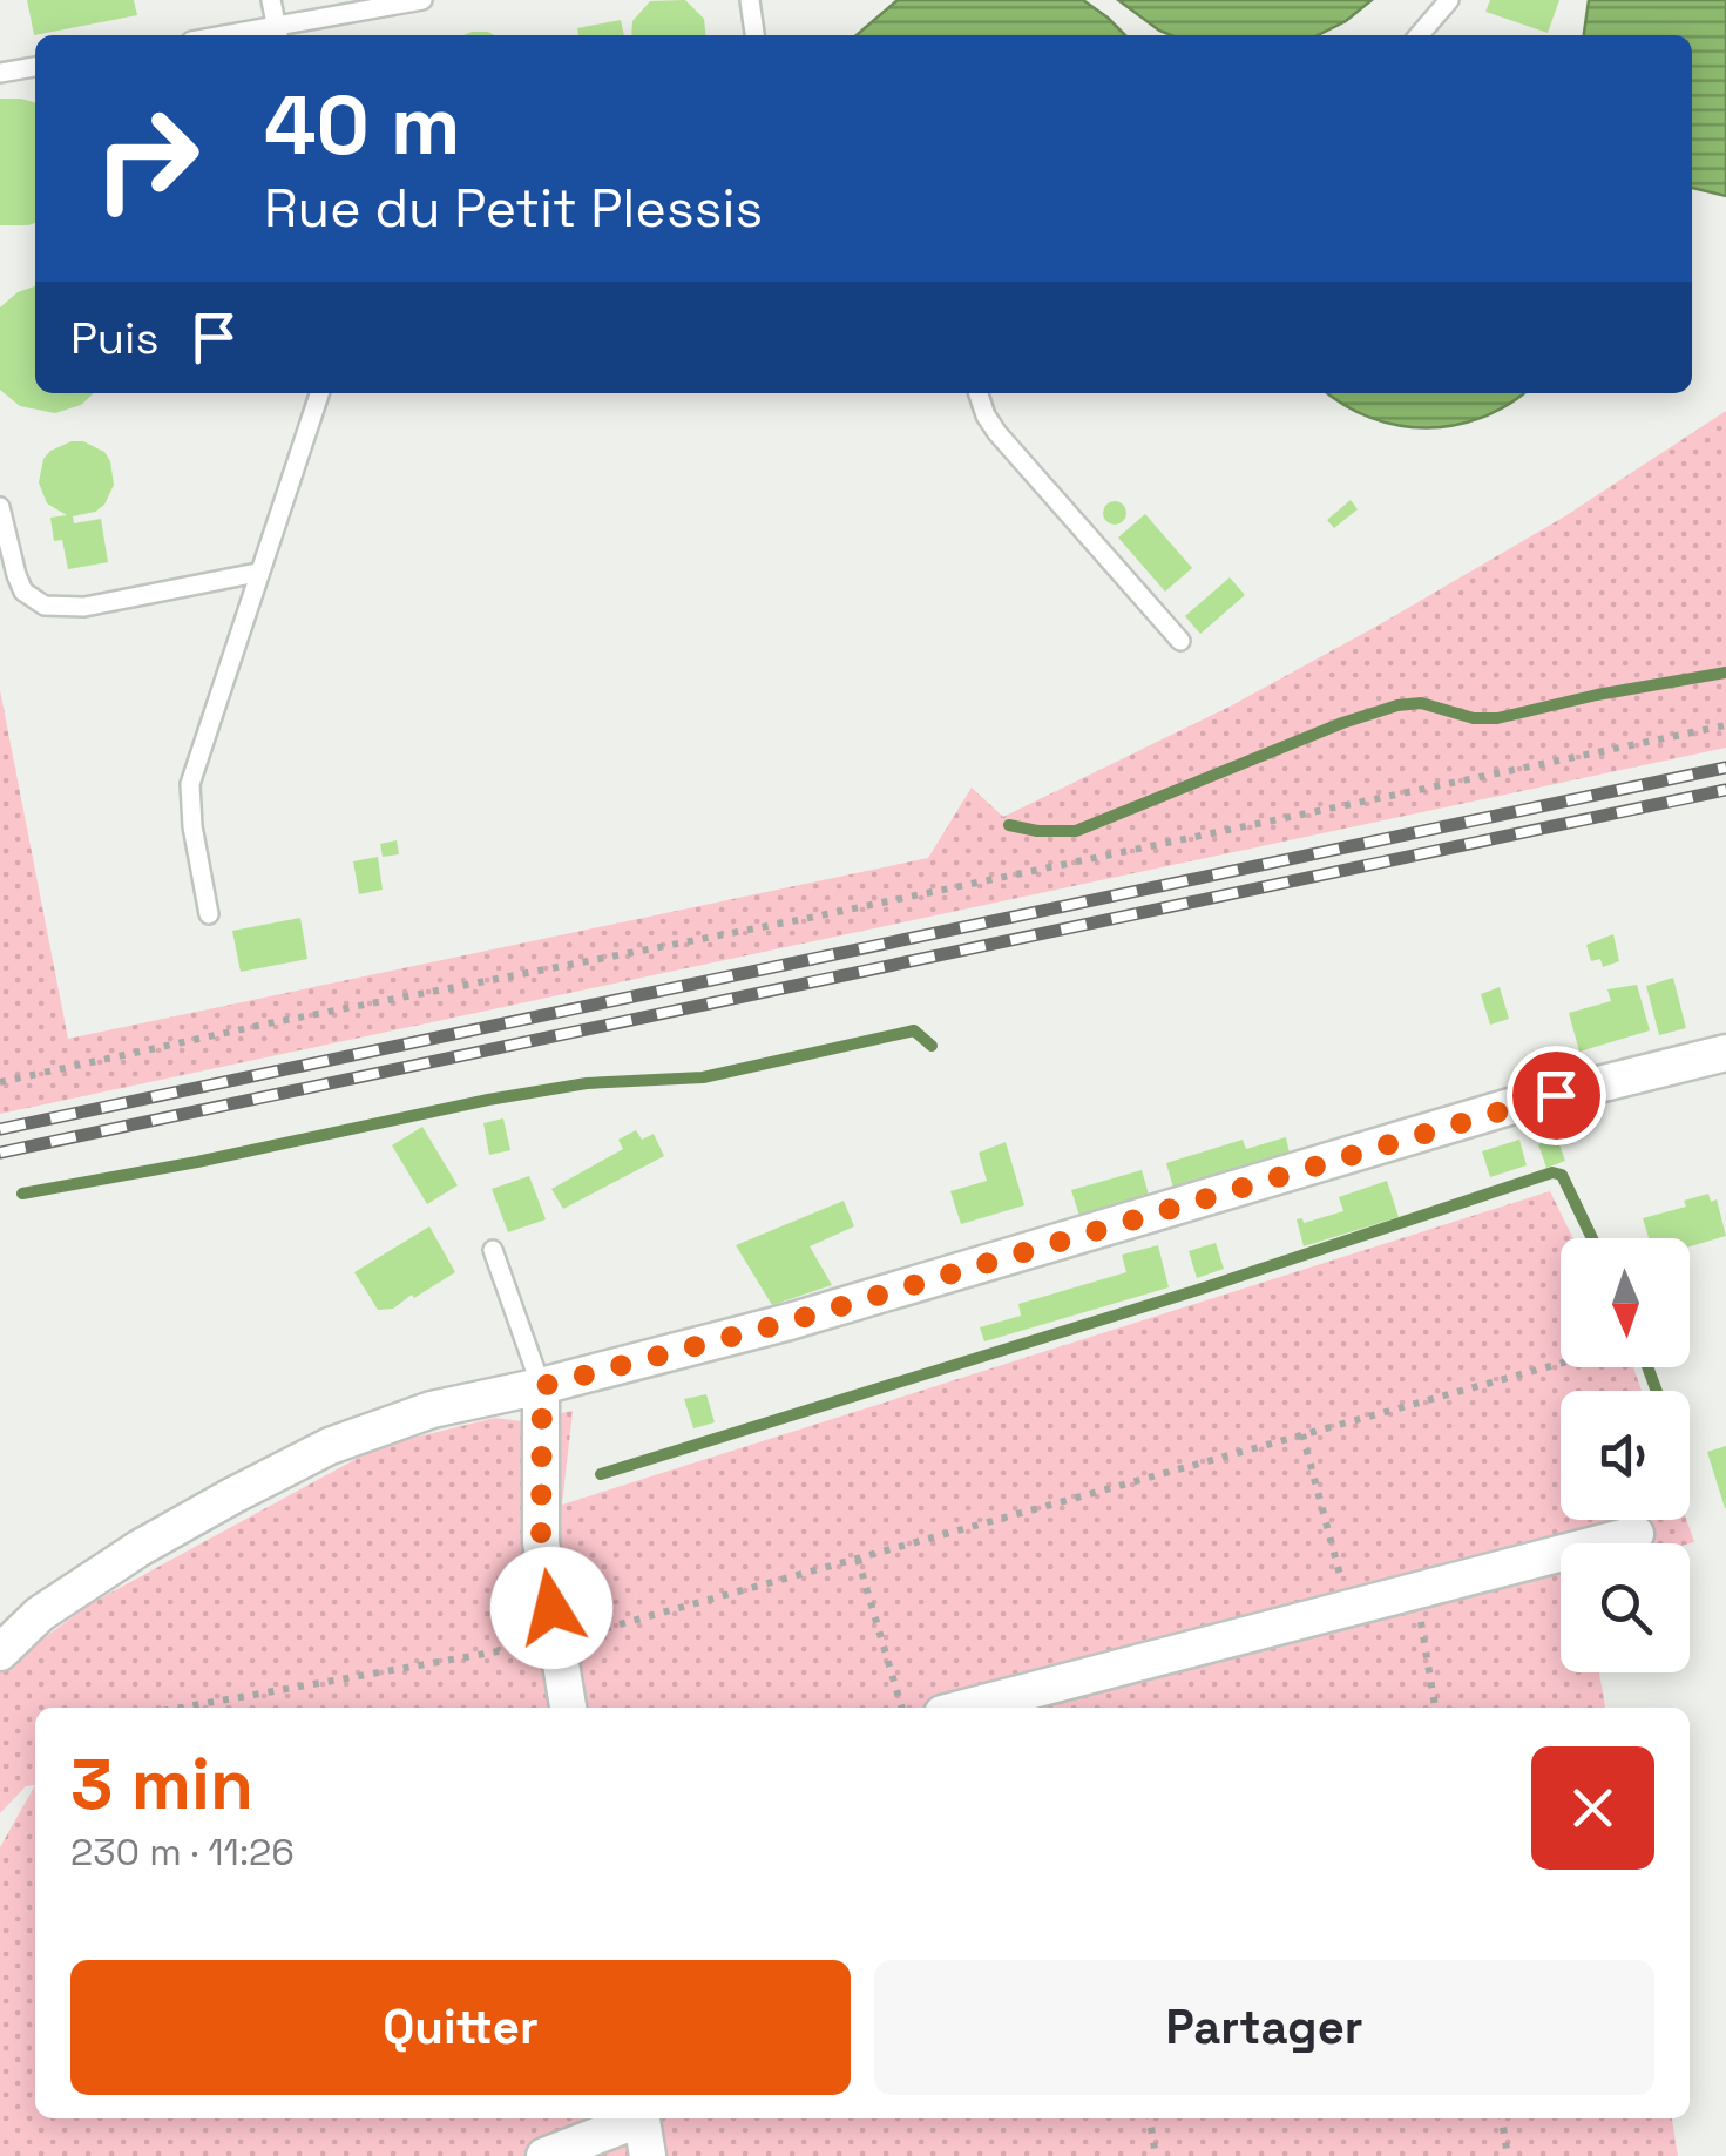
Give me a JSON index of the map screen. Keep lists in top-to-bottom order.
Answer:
{
  "north": "bottom",
  "page": {
    "turn": ["40 m", "Rue du Petit Plessis"],
    "then": "Puis",
    "heading": ["3 min", "230 m · 11:26"],
    "buttons": ["Quitter", "Partager"]
  }
}
